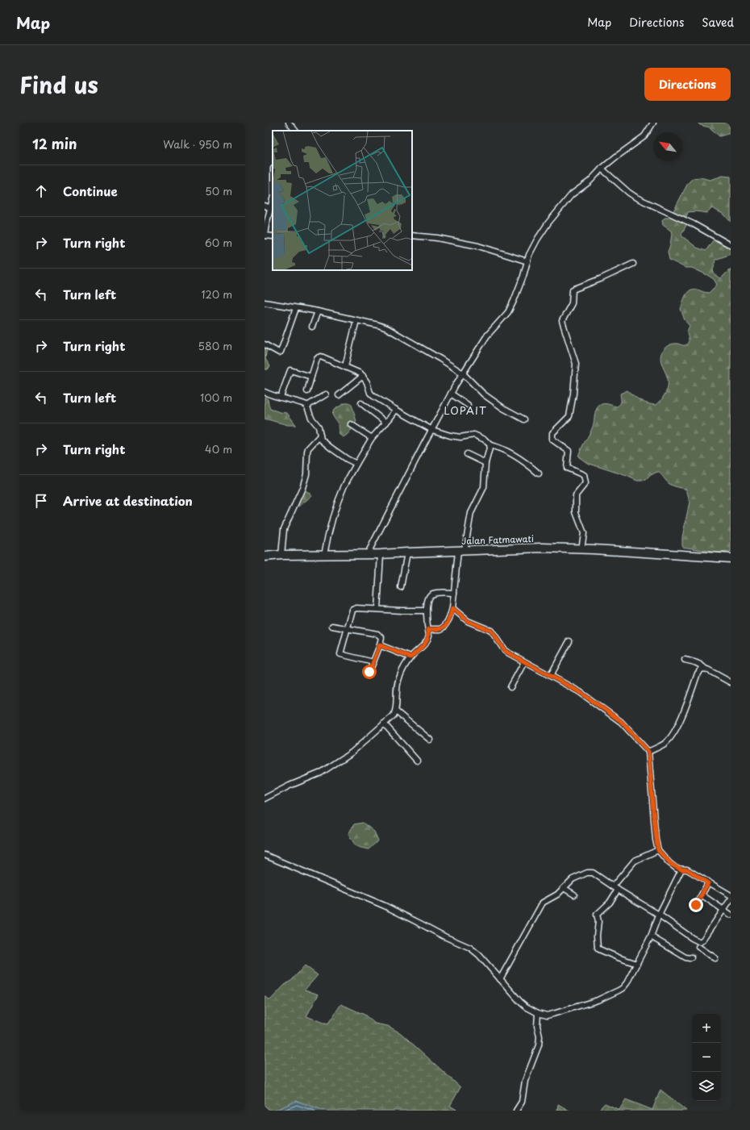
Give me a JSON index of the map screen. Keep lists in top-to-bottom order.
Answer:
{
  "streets": {
    "highway": ["Jalan Fatmawati"]
  },
  "districts": ["LOPAIT"],
  "north": "top left",
  "page": {
    "header": "Map",
    "nav": ["Map", "Directions", "Saved"],
    "title": "Find us",
    "buttons": "Directions",
    "heading": ["12 min", "Walk · 950 m"],
    "list": [
      ["Continue", "50 m"],
      ["Turn right", "60 m"],
      ["Turn left", "120 m"],
      ["Turn right", "580 m"],
      ["Turn left", "100 m"],
      ["Turn right", "40 m"],
      "Arrive at destination"
    ],
    "map_buttons": ["+", "−"]
  }
}
